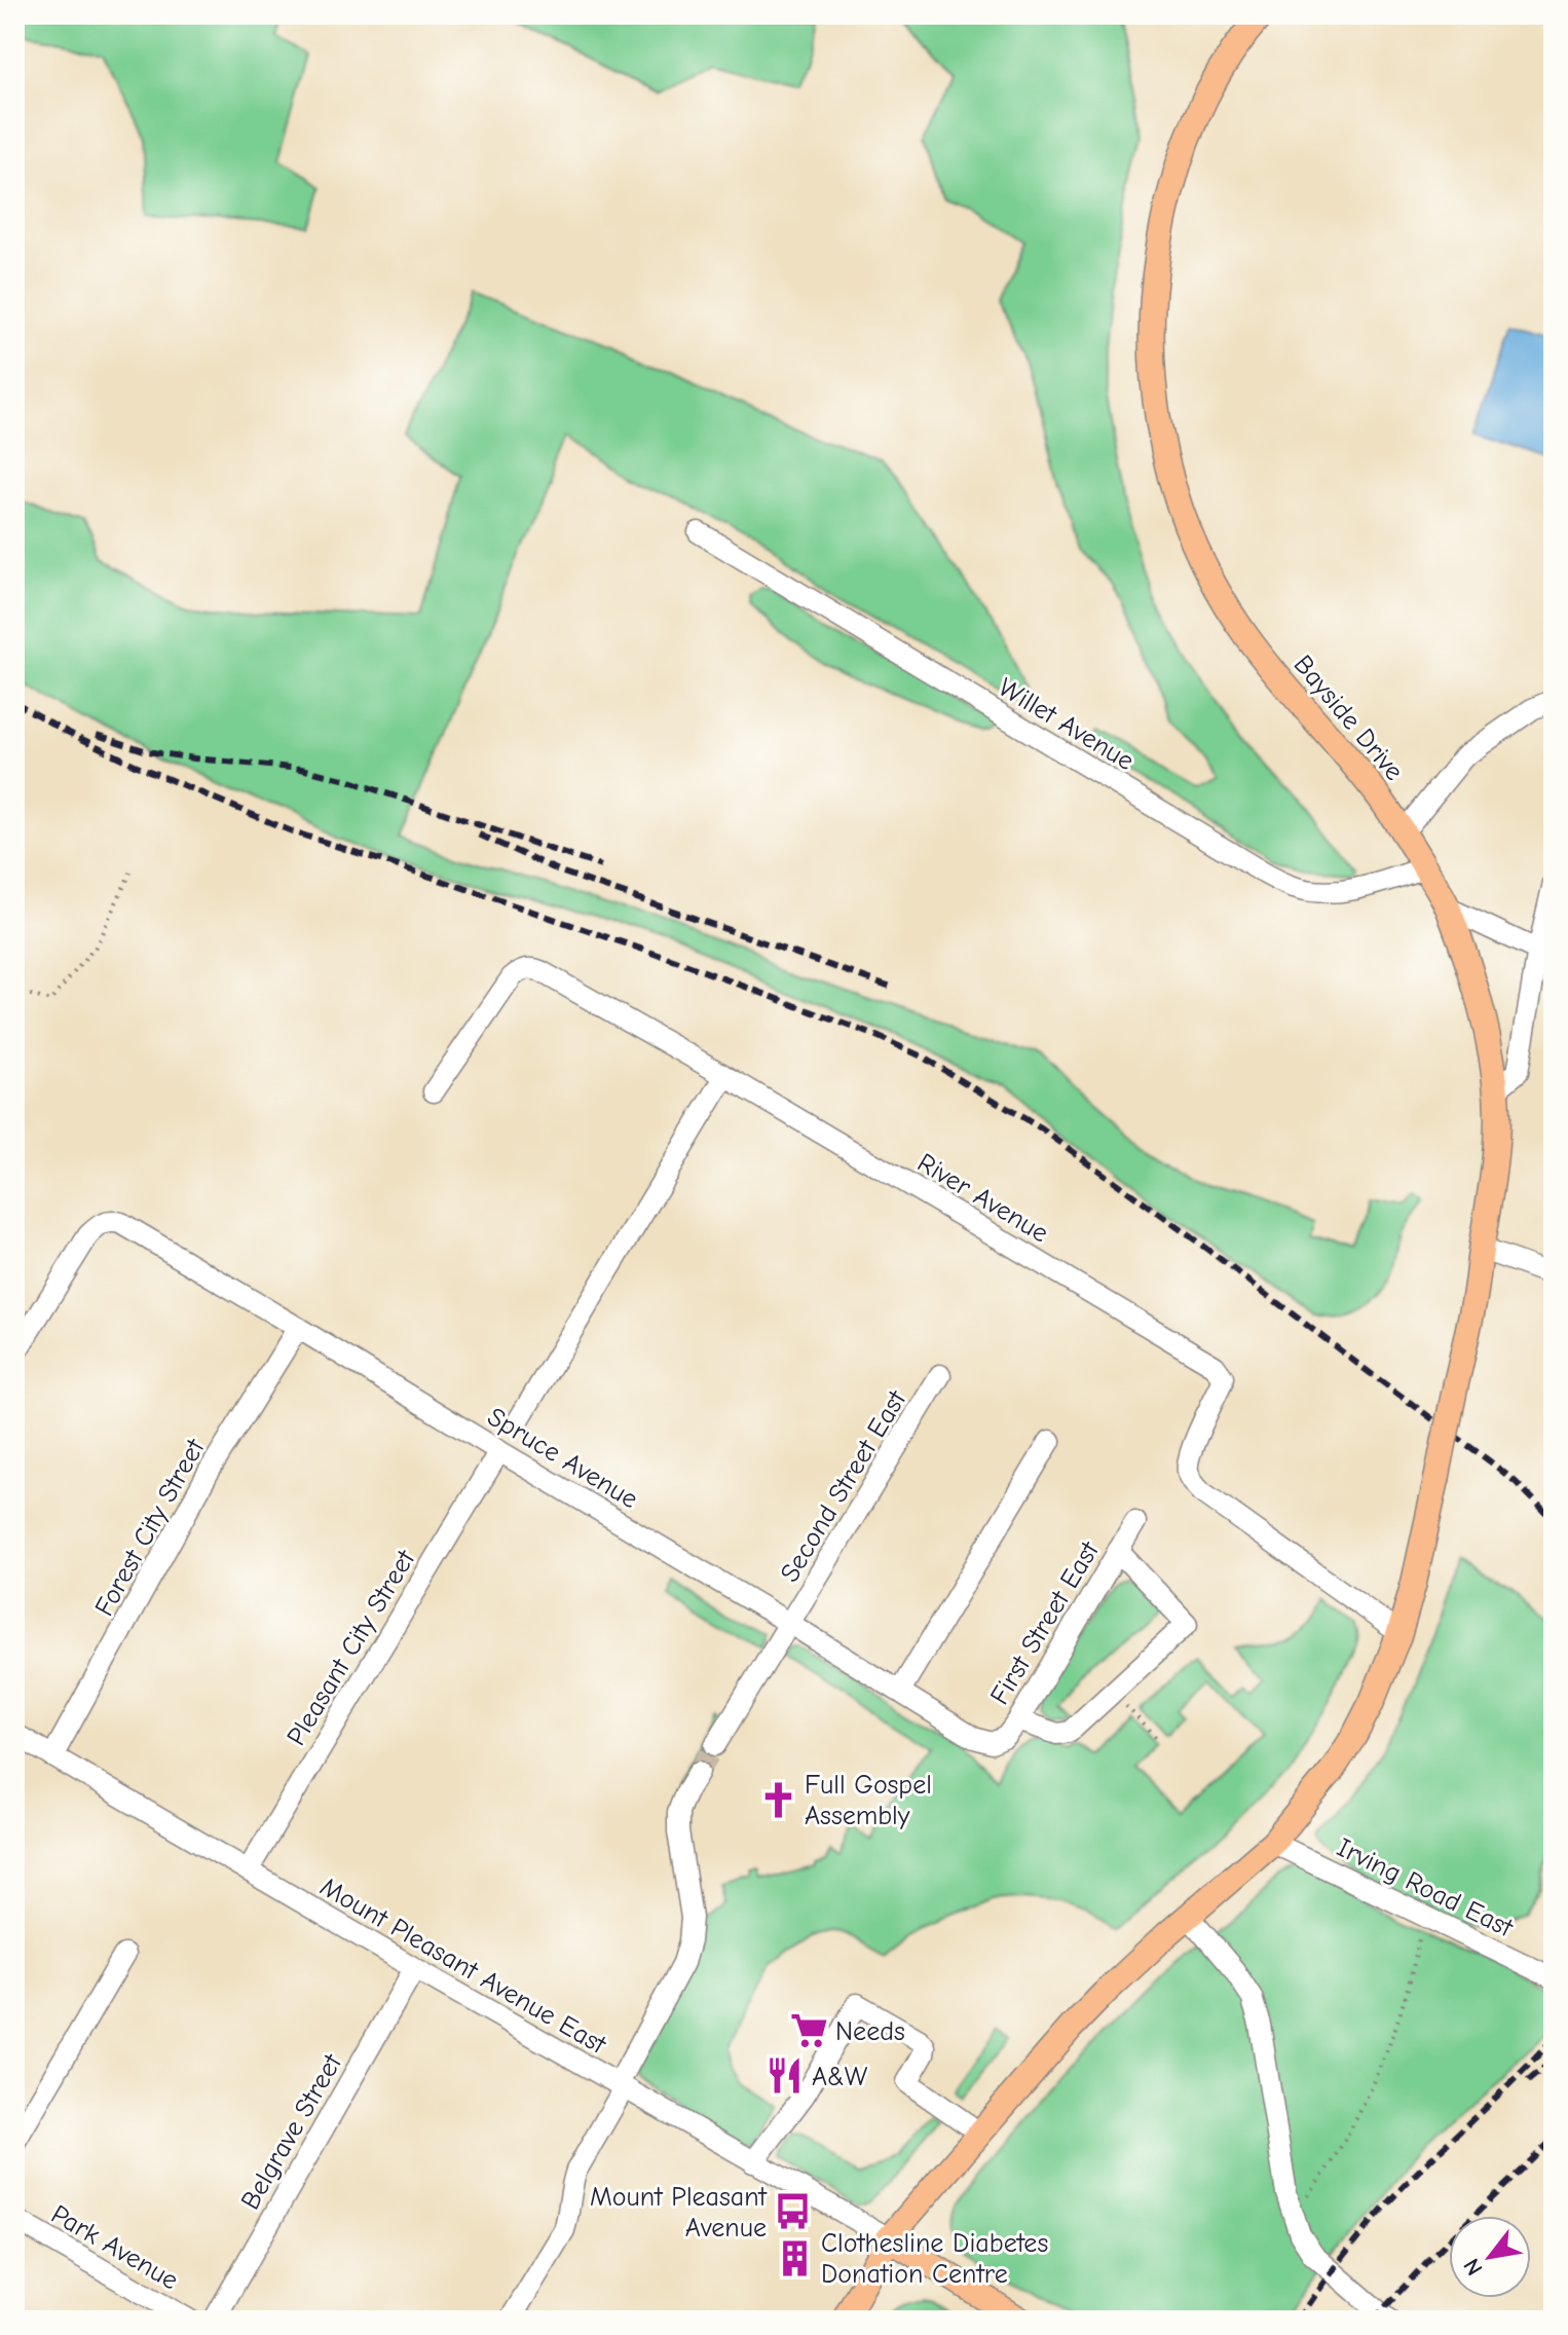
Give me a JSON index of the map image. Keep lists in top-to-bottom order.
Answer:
{
  "streets": {
    "main road": ["Bayside Drive"],
    "street": [
      "Willet Avenue",
      "River Avenue",
      "Spruce Avenue",
      "Second Street East",
      "Forest City Street",
      "First Street East",
      "Pleasant City Street",
      "Irving Road East",
      "Mount Pleasant Avenue East",
      "Belgrave Street",
      "Park Avenue"
    ]
  },
  "crossings": [
    ["Bayside Drive", "Willet Avenue"],
    ["Bayside Drive", "River Avenue"],
    ["Bayside Drive", "Irving Road East"],
    ["Bayside Drive", "Mount Pleasant Avenue East"],
    ["Spruce Avenue", "Second Street East"],
    ["Spruce Avenue", "Forest City Street"],
    ["Spruce Avenue", "First Street East"],
    ["Spruce Avenue", "Pleasant City Street"],
    ["Forest City Street", "Mount Pleasant Avenue East"],
    ["Pleasant City Street", "Mount Pleasant Avenue East"],
    ["Mount Pleasant Avenue East", "Belgrave Street"]
  ],
  "places": {
    "church": ["Full Gospel Assembly"],
    "supermarket": ["Needs"],
    "restaurant": ["A&W"],
    "bus stop": ["Mount Pleasant Avenue"],
    "building": ["Clothesline Diabetes Donation Centre"]
  },
  "north": "bottom left"
}
